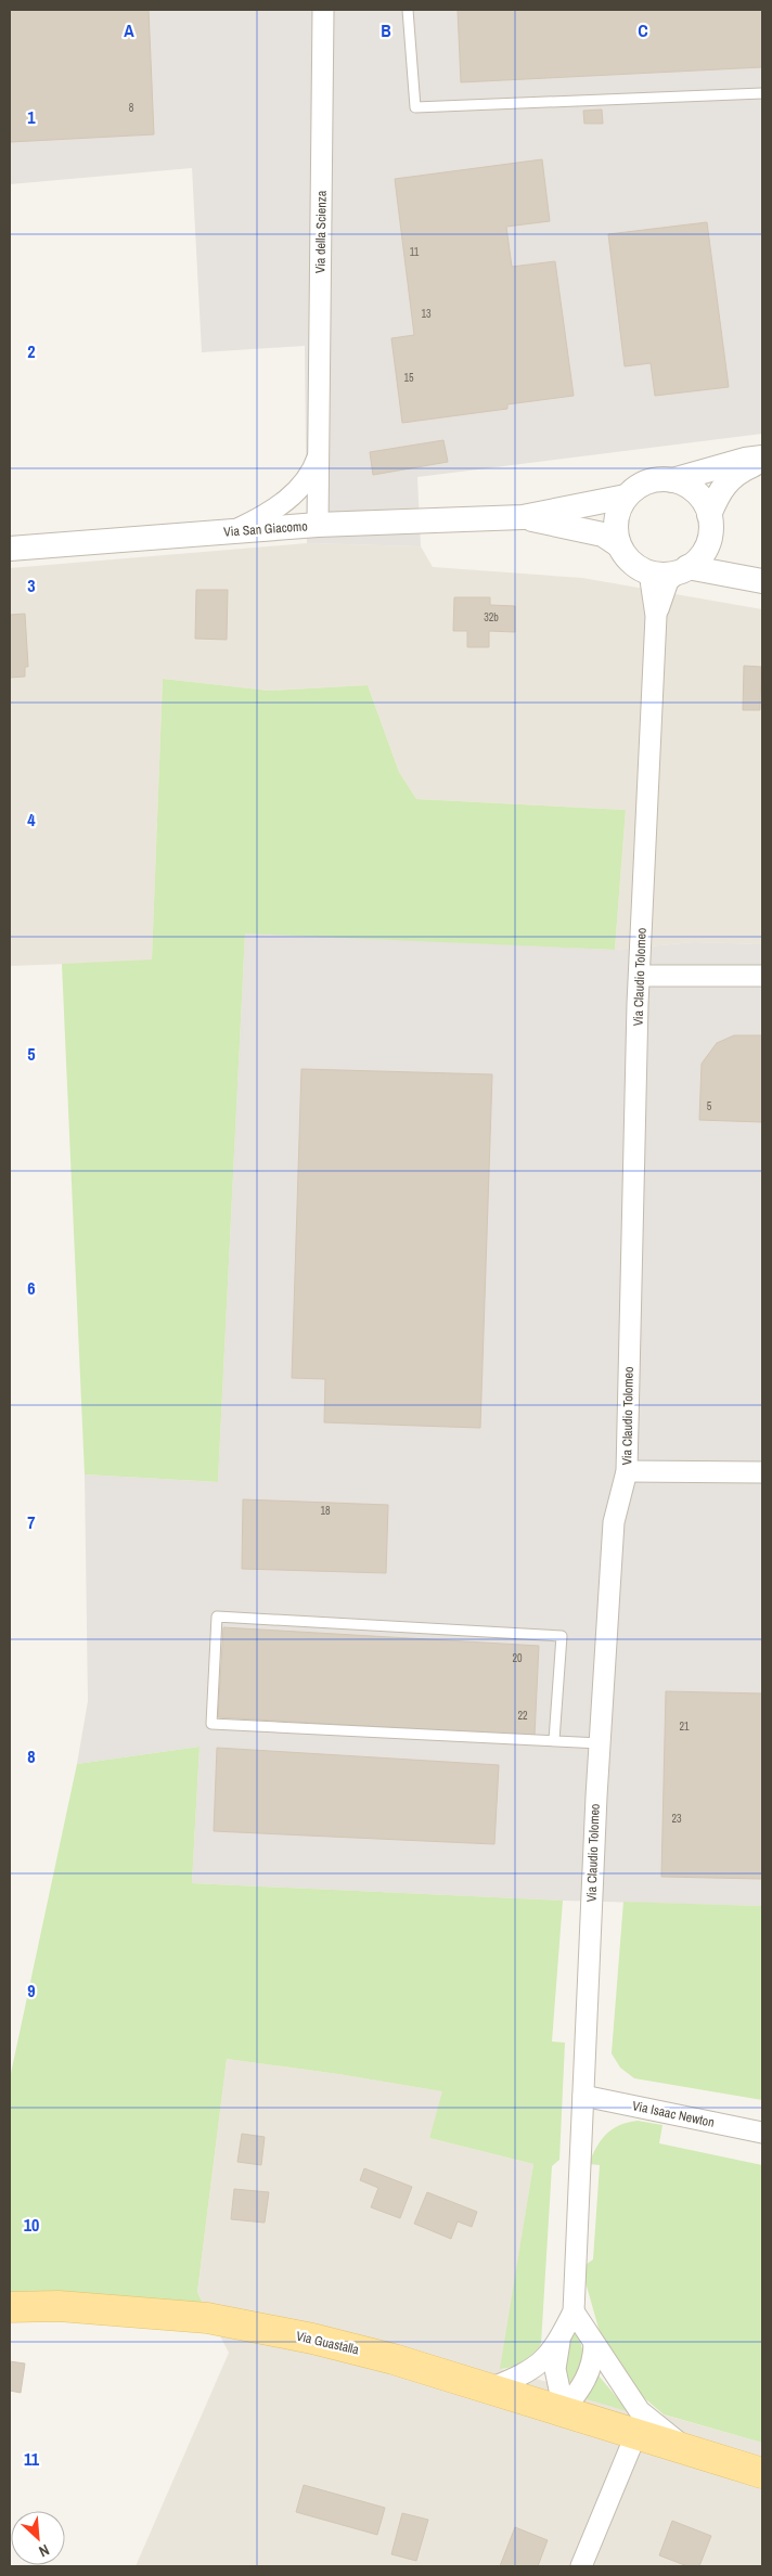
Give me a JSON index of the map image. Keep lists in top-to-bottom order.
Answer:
{
  "streets": {
    "main road": ["Via Guastalla"],
    "street": [
      "Via della Scienza",
      "Via San Giacomo",
      "Via Claudio Tolomeo",
      "Via Isaac Newton"
    ]
  },
  "crossings": [
    ["Via della Scienza", "Via San Giacomo"],
    ["Via San Giacomo", "Via Claudio Tolomeo"],
    ["Via Claudio Tolomeo", "Via Isaac Newton"]
  ],
  "house_numbers": [
    "8",
    "11",
    "13",
    "15",
    "32b",
    "5",
    "18",
    "20",
    "22",
    "21",
    "23"
  ],
  "north": "bottom right",
  "grid": {
    "columns": ["A", "B", "C"],
    "rows": [
      "1",
      "2",
      "3",
      "4",
      "5",
      "6",
      "7",
      "8",
      "9",
      "10",
      "11"
    ]
  }
}
